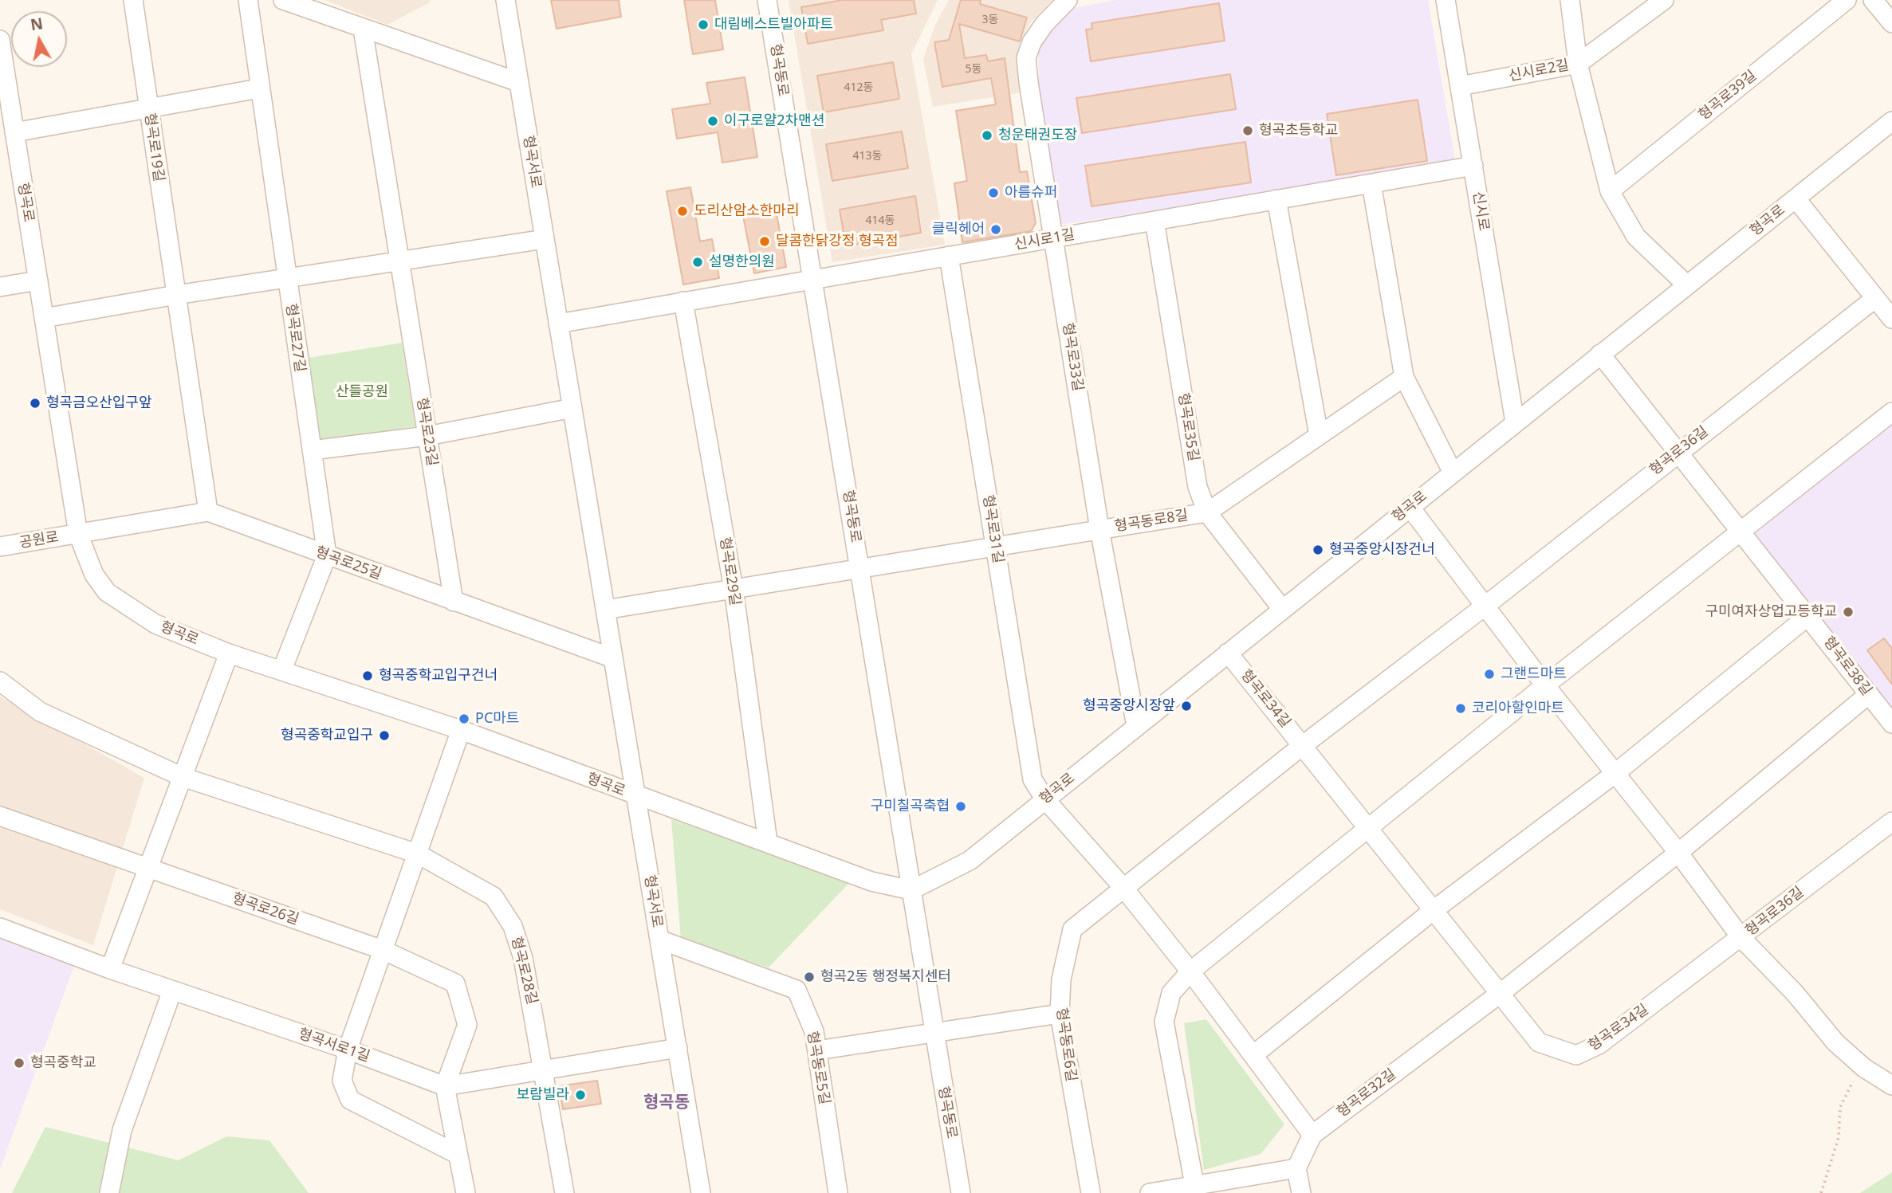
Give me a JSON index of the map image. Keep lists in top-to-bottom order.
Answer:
{
  "streets": {
    "street": [
      "형곡동로",
      "신시로2길",
      "형곡로39길",
      "형곡로19길",
      "형곡서로",
      "형곡로",
      "신시로",
      "신시로1길",
      "형곡로27길",
      "형곡로33길",
      "형곡로35길",
      "형곡로23길",
      "형곡로36길",
      "형곡동로8길",
      "형곡로31길",
      "공원로",
      "형곡로25길",
      "형곡로29길",
      "형곡로38길",
      "형곡로34길",
      "형곡로26길",
      "형곡로28길",
      "형곡동로6길",
      "형곡서로1길",
      "형곡동로5길",
      "형곡로32길"
    ]
  },
  "crossings": [
    ["형곡동로", "형곡로"],
    ["형곡동로", "신시로1길"],
    ["형곡동로", "형곡동로8길"],
    ["신시로2길", "신시로"],
    ["형곡서로", "형곡로"],
    ["형곡서로", "형곡로25길"],
    ["형곡서로", "형곡동로5길"],
    ["형곡로", "신시로"],
    ["형곡로", "형곡로27길"],
    ["형곡로", "형곡로33길"],
    ["형곡로", "형곡로35길"],
    ["형곡로", "형곡로36길"],
    ["형곡로", "형곡로31길"],
    ["형곡로", "공원로"],
    ["형곡로", "형곡로29길"],
    ["형곡로", "형곡로38길"],
    ["형곡로", "형곡로34길"],
    ["신시로", "신시로1길"],
    ["신시로1길", "형곡로33길"],
    ["신시로1길", "형곡로35길"],
    ["신시로1길", "형곡로31길"],
    ["형곡로27길", "형곡로25길"],
    ["형곡로33길", "형곡동로8길"],
    ["형곡로35길", "형곡동로8길"],
    ["형곡로23길", "형곡로25길"],
    ["형곡로36길", "형곡로38길"],
    ["형곡로36길", "형곡로34길"],
    ["형곡동로8길", "형곡로31길"],
    ["형곡로34길", "형곡로32길"]
  ],
  "districts": ["형곡동"],
  "parks": ["산들공원"],
  "places": [
    "대림베스트빌아파트",
    "이구로얄2차맨션",
    "형곡초등학교",
    "청운태권도장",
    "아름슈퍼",
    "도리산암소한마리",
    "클릭헤어",
    "달콤한닭강정 형곡점",
    "설명한의원",
    "형곡금오산입구앞",
    "형곡중앙시장건너",
    "구미여자상업고등학교",
    "그랜드마트",
    "형곡중학교입구건너",
    "형곡중앙시장앞",
    "코리아할인마트",
    "PC마트",
    "형곡중학교입구",
    "구미칠곡축협",
    "형곡2동 행정복지센터",
    "형곡중학교",
    "보람빌라"
  ],
  "house_numbers": [
    "3동",
    "5동",
    "412동",
    "413동",
    "414동"
  ],
  "north": "top"
}
